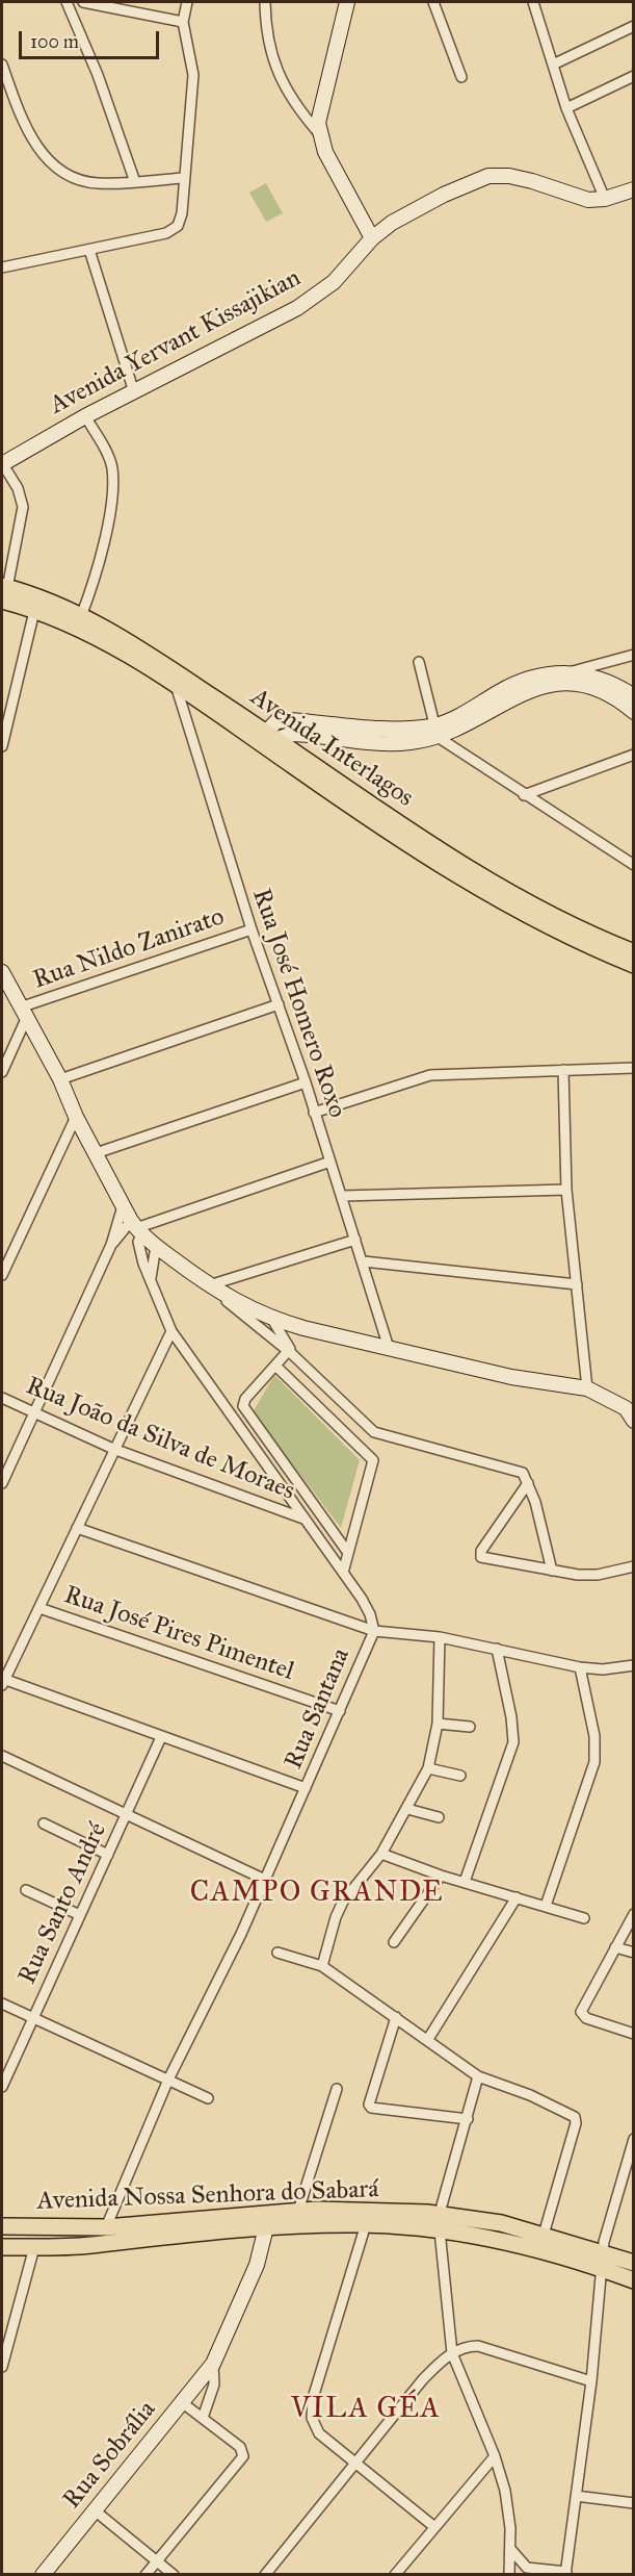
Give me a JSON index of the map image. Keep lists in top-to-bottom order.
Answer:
{
  "streets": {
    "main road": ["Avenida Interlagos", "Avenida Nossa Senhora do Sabará"],
    "street": [
      "Avenida Yervant Kissajikian",
      "Rua Nildo Zanirato",
      "Rua José Homero Roxo",
      "Rua João da Silva de Moraes",
      "Rua José Pires Pimentel",
      "Rua Santana",
      "Rua Santo André",
      "Rua Sobrália"
    ]
  },
  "crossings": [
    ["Avenida Interlagos", "Rua José Homero Roxo"],
    ["Rua Nildo Zanirato", "Rua José Homero Roxo"],
    ["Rua João da Silva de Moraes", "Rua Santana"],
    ["Rua José Pires Pimentel", "Rua Santana"],
    ["Rua Santana", "Avenida Nossa Senhora do Sabará"],
    ["Avenida Nossa Senhora do Sabará", "Rua Sobrália"]
  ],
  "districts": ["CAMPO GRANDE", "VILA GÉA"],
  "scale_bar": "100 m"
}
